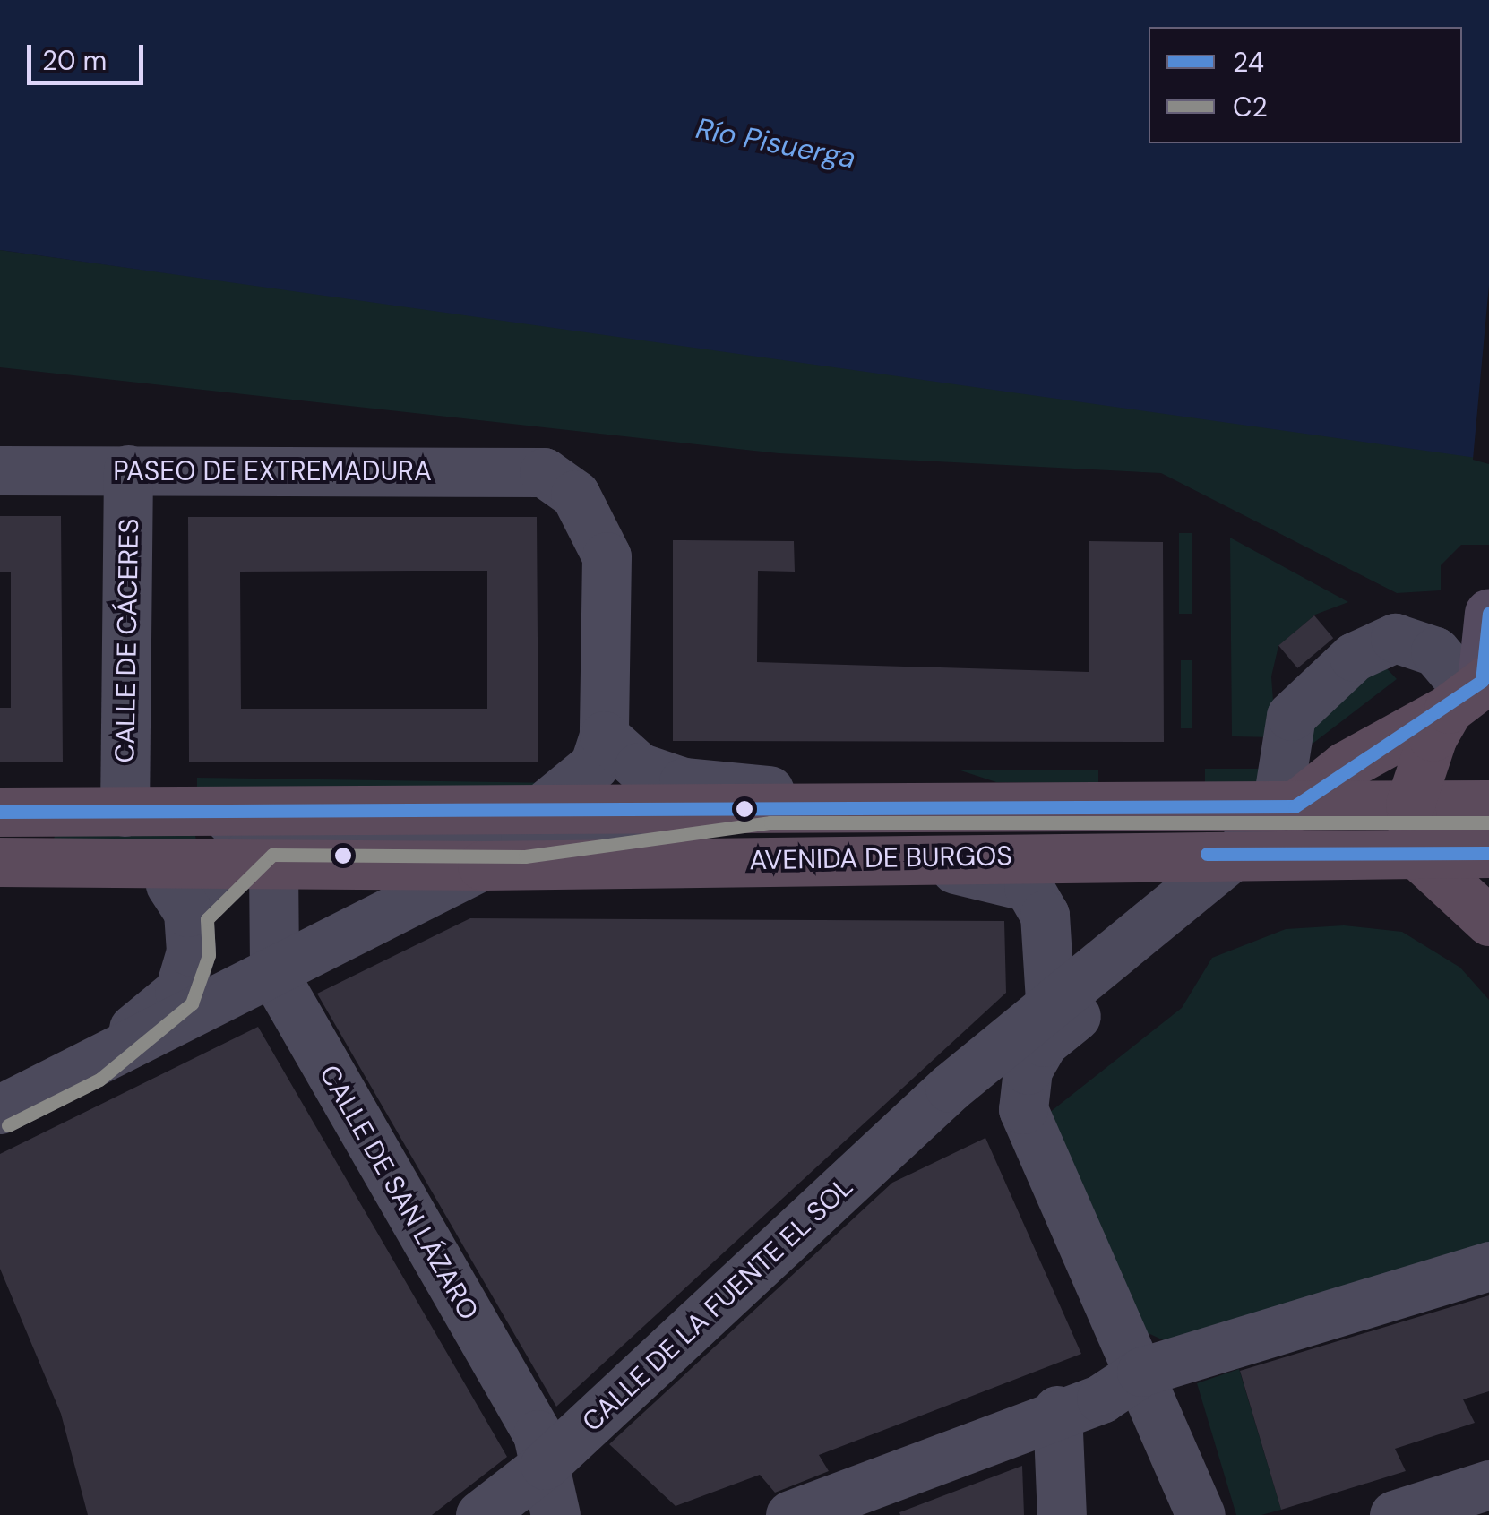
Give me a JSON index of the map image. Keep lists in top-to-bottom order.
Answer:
{
  "streets": {
    "highway": ["AVENIDA DE BURGOS"],
    "street": [
      "PASEO DE EXTREMADURA",
      "CALLE DE CÁCERES",
      "CALLE DE SAN LÁZARO",
      "CALLE DE LA FUENTE EL SOL"
    ]
  },
  "crossings": [
    ["PASEO DE EXTREMADURA", "CALLE DE CÁCERES"],
    ["CALLE DE CÁCERES", "AVENIDA DE BURGOS"],
    ["AVENIDA DE BURGOS", "CALLE DE SAN LÁZARO"],
    ["AVENIDA DE BURGOS", "CALLE DE LA FUENTE EL SOL"],
    ["CALLE DE SAN LÁZARO", "CALLE DE LA FUENTE EL SOL"]
  ],
  "water": ["Río Pisuerga"],
  "lines": ["transit line 24", "transit line C2"],
  "legend": ["24", "C2"],
  "scale_bar": "20 m"
}
